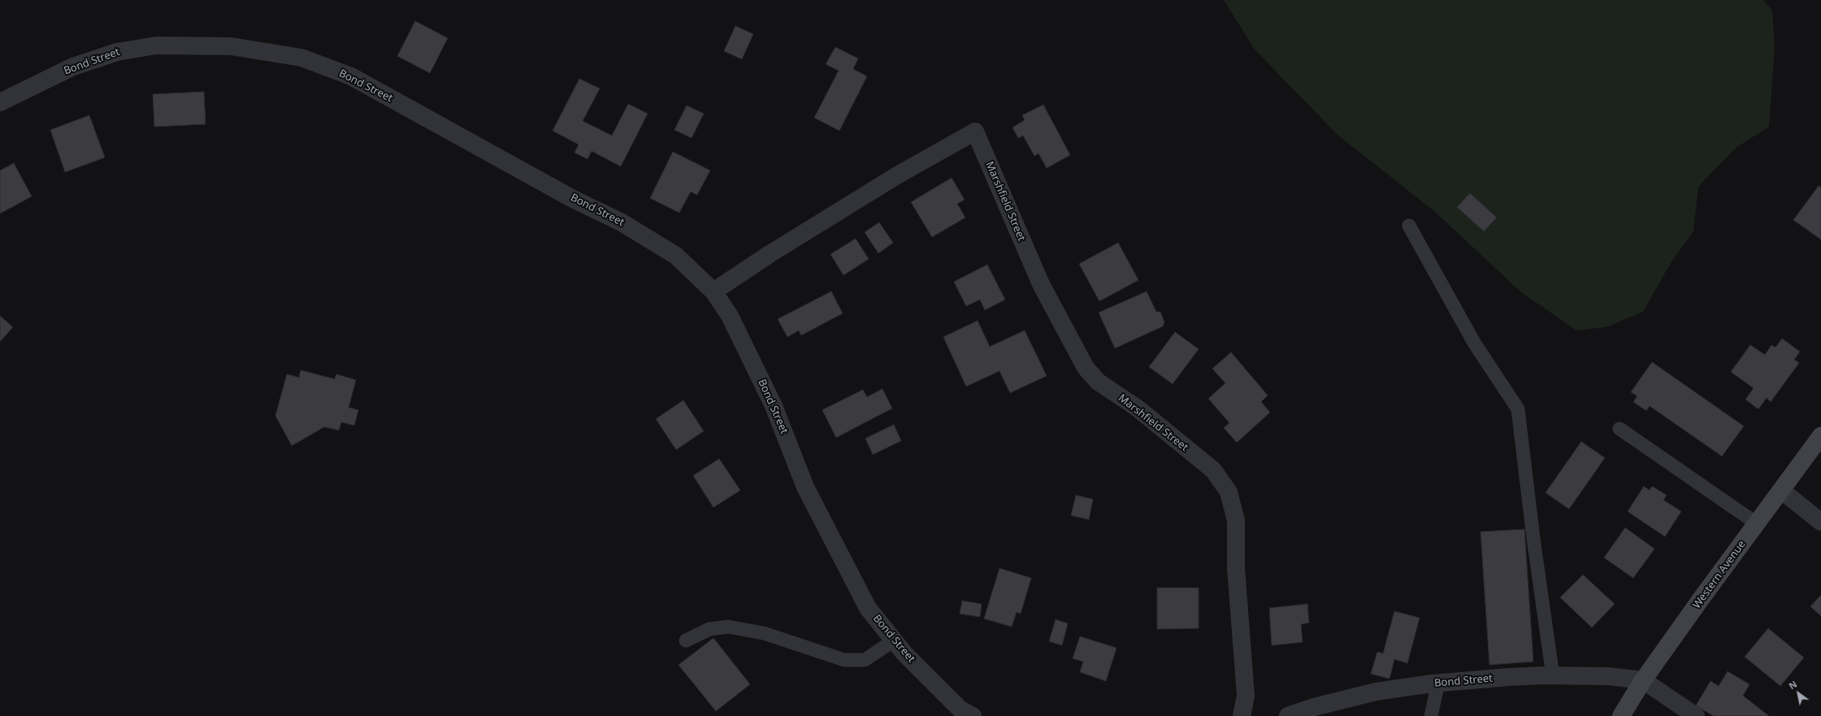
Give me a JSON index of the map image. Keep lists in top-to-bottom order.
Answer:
{
  "streets": {
    "main road": ["Western Avenue"],
    "street": ["Bond Street", "Marshfield Street"]
  },
  "crossings": [
    ["Bond Street", "Marshfield Street"],
    ["Bond Street", "Western Avenue"]
  ],
  "north": "top left"
}
